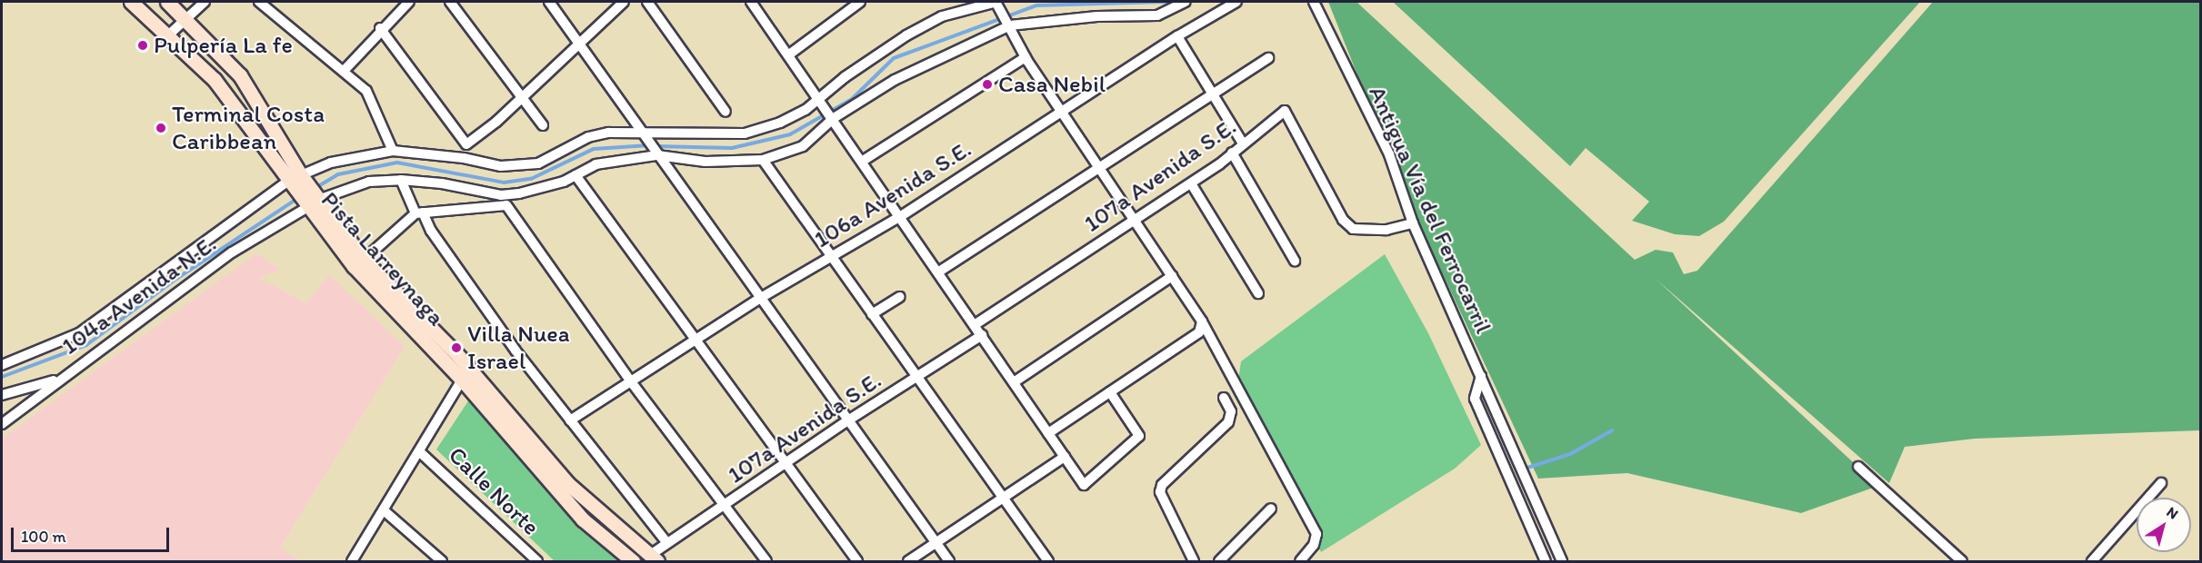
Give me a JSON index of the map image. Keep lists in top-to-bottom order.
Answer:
{
  "streets": {
    "main road": ["Pista Larreynaga"],
    "street": [
      "107a Avenida S.E.",
      "106a Avenida S.E.",
      "Antigua Vía del Ferrocarril",
      "104a Avenida N.E.",
      "Calle Norte"
    ]
  },
  "crossings": [
    ["107a Avenida S.E.", "Antigua Vía del Ferrocarril"],
    ["107a Avenida S.E.", "Pista Larreynaga"],
    ["Pista Larreynaga", "104a Avenida N.E."]
  ],
  "places": [
    "Pulpería La fe",
    "Casa Nebil",
    "Terminal Costa Caribbean",
    "Villa Nuea Israel"
  ],
  "scale_bar": "100 m",
  "north": "top right"
}
